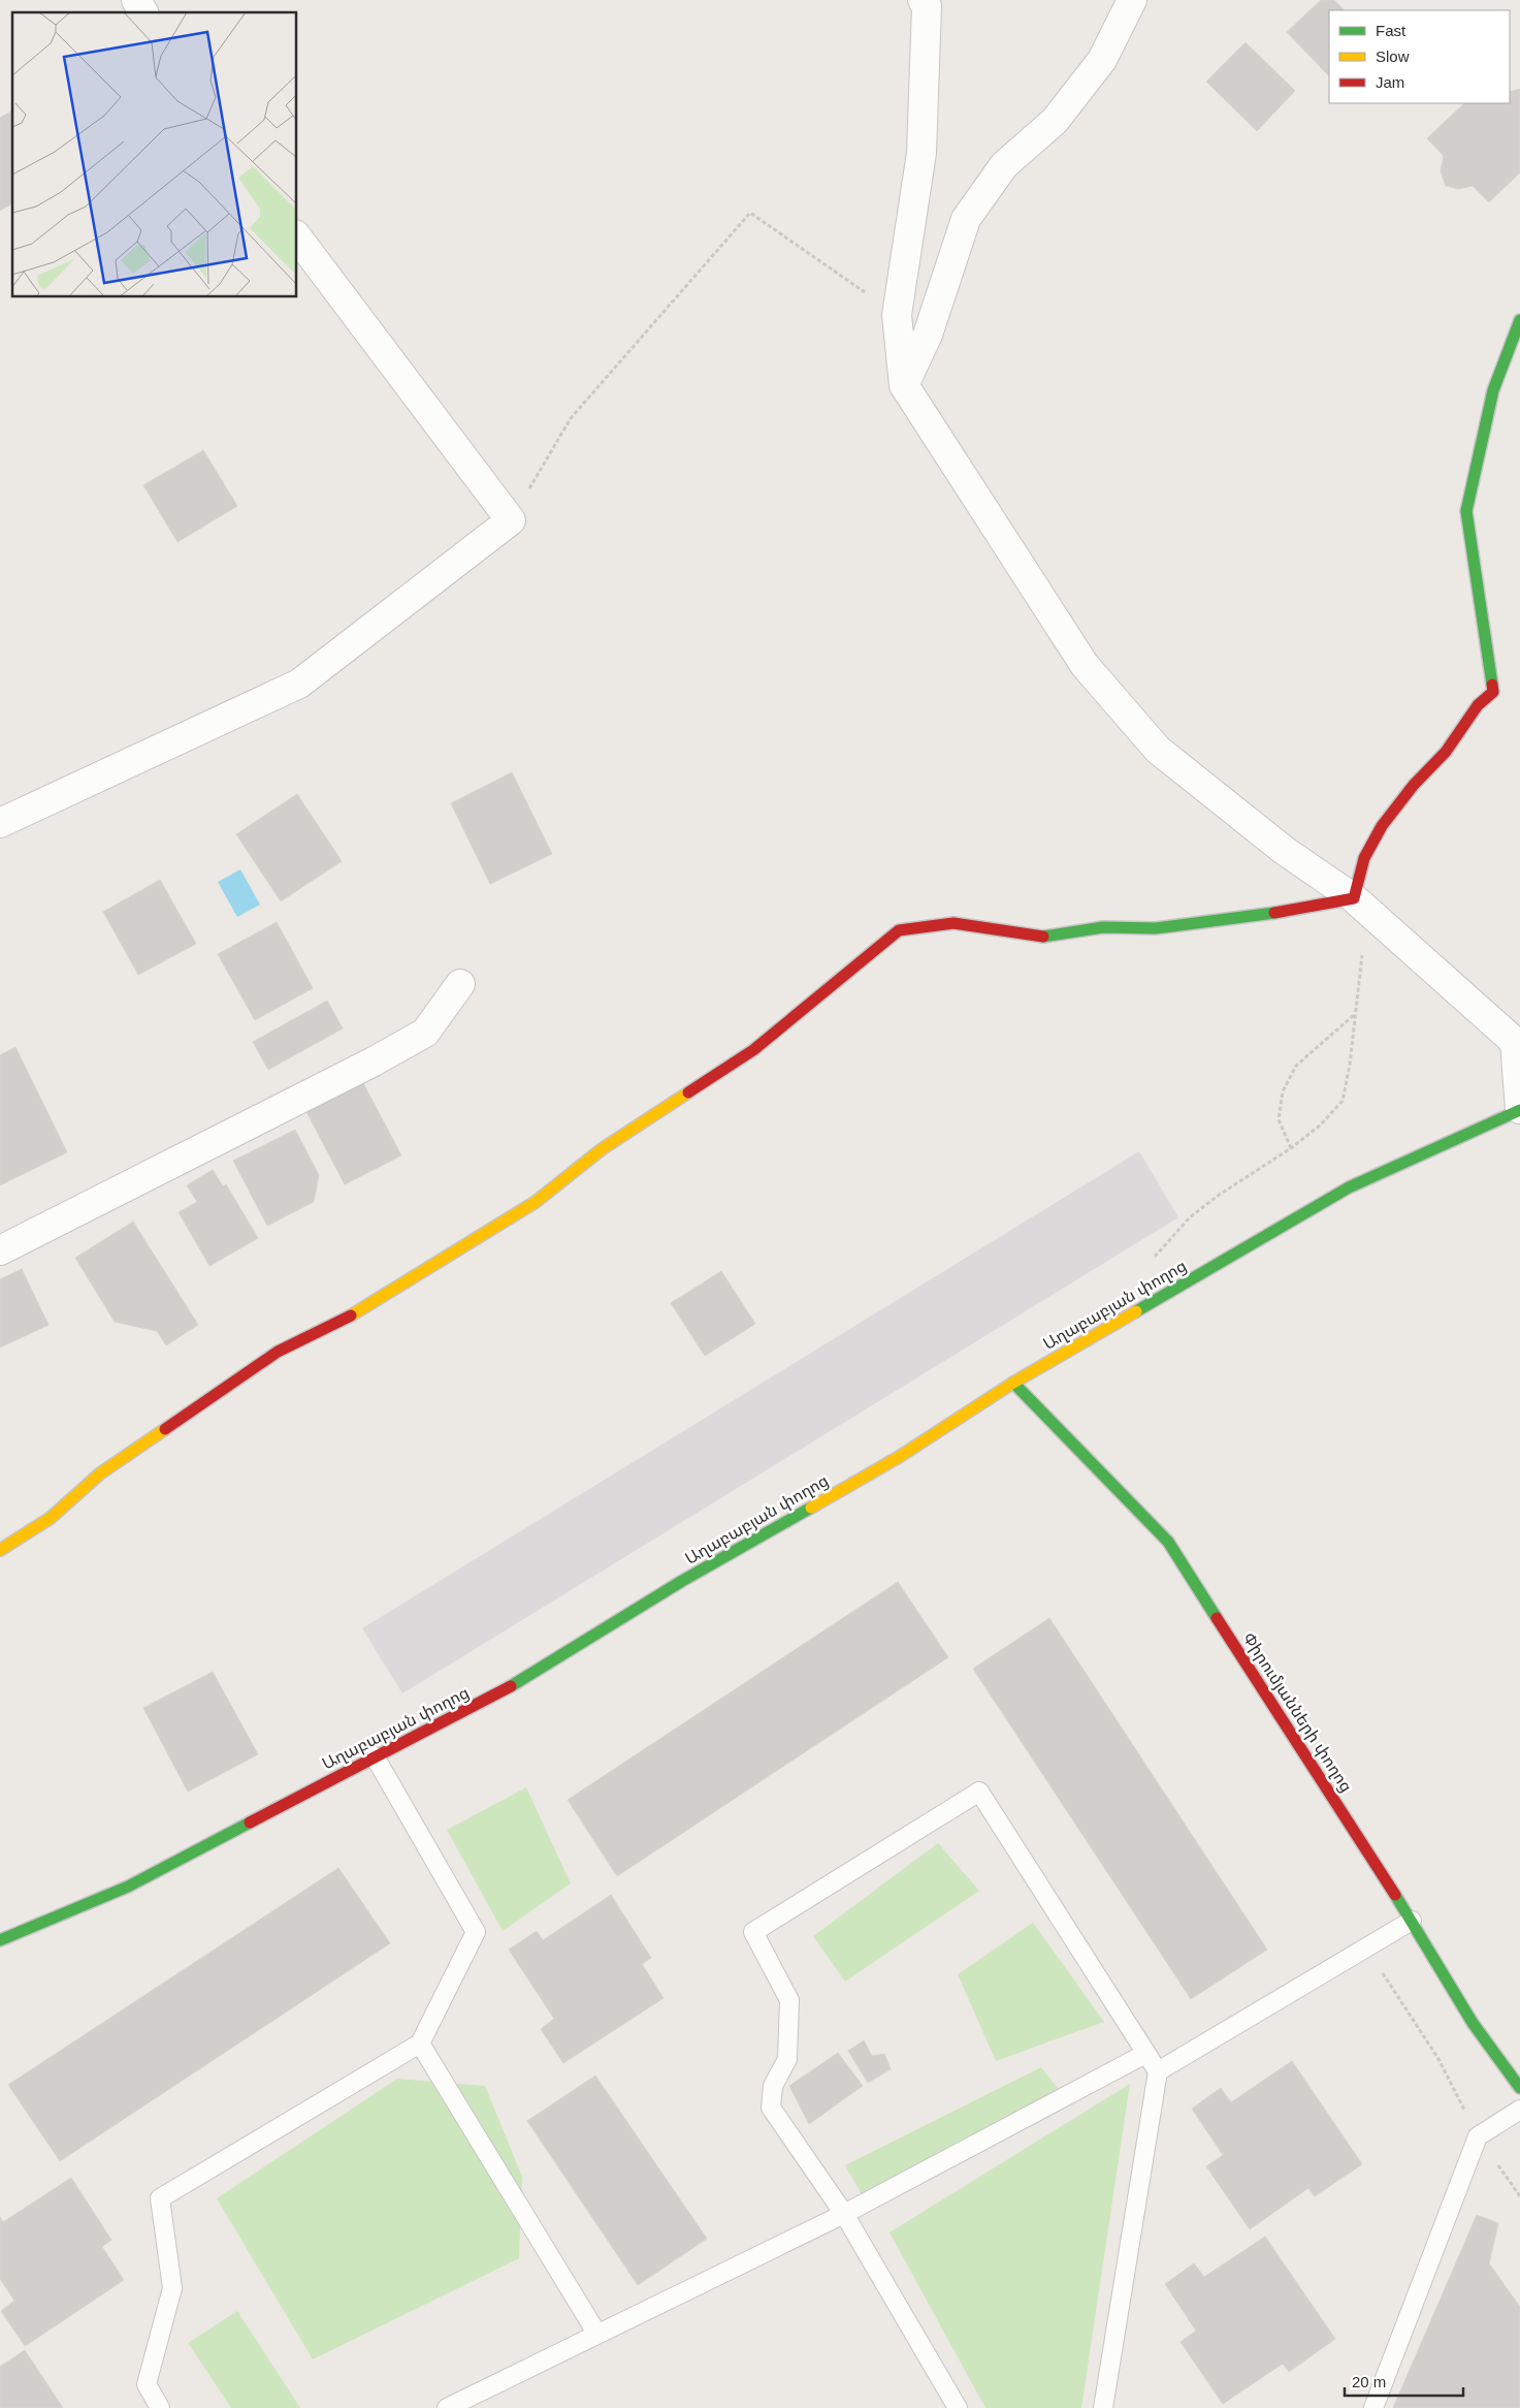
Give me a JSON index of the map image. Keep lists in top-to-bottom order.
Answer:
{
  "streets": {
    "street": ["Աղաբաբյան փողոց", "Փիրումյանների փողոց"]
  },
  "crossings": [
    ["Աղաբաբյան փողոց", "Փիրումյանների փողոց"]
  ],
  "legend": ["Fast", "Slow", "Jam"],
  "scale_bar": "20 m"
}
